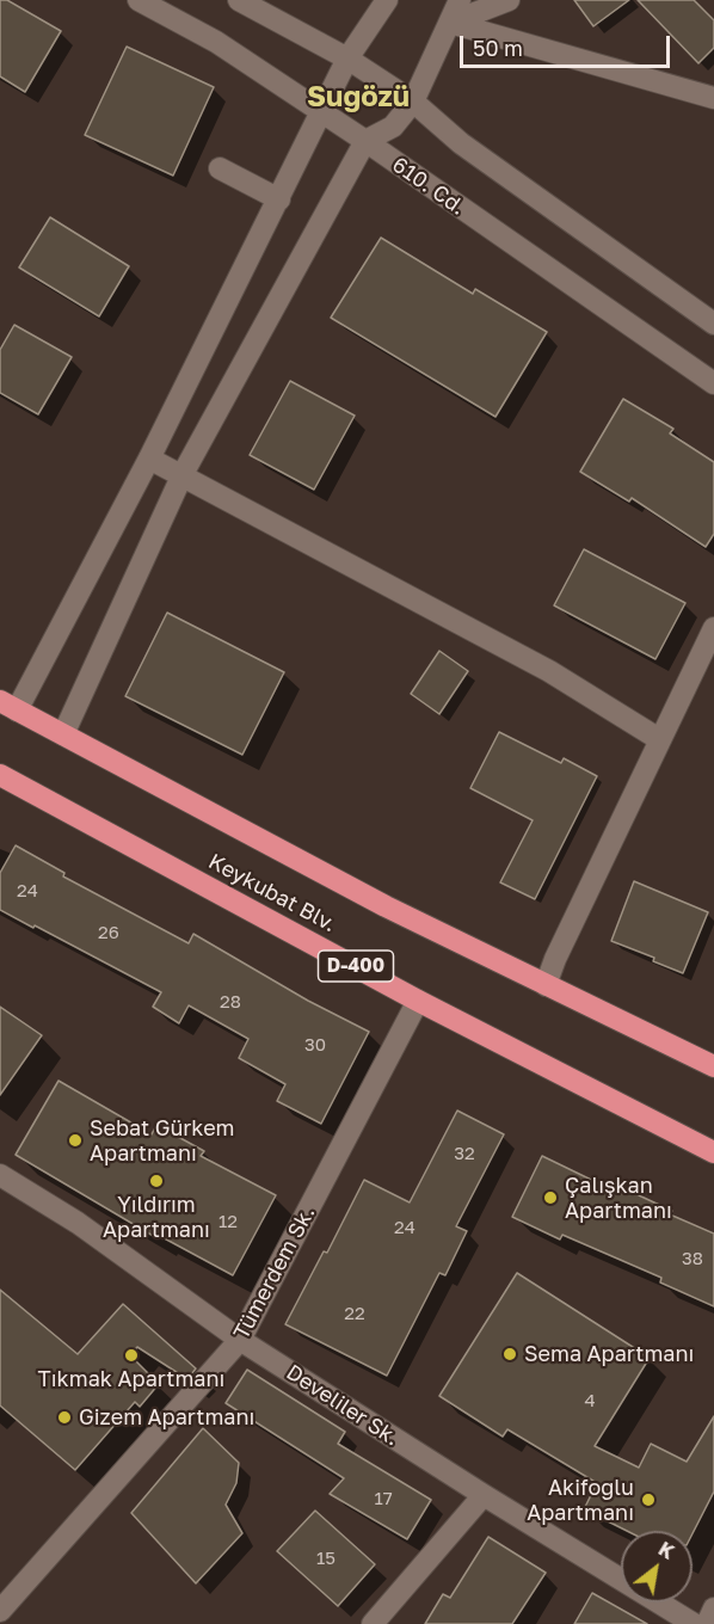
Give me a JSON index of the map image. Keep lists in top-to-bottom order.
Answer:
{
  "streets": {
    "highway": ["Keykubat Blv.", "D-400"],
    "street": ["610. Cd.", "Tümerdem Sk.", "Develiler Sk."]
  },
  "crossings": [
    ["Keykubat Blv.", "Tümerdem Sk."],
    ["Tümerdem Sk.", "Develiler Sk."]
  ],
  "districts": ["Sugözü"],
  "places": [
    "Sebat Gürkem Apartmanı",
    "Yıldırım Apartmanı",
    "Çalışkan Apartmanı",
    "Sema Apartmanı",
    "Tıkmak Apartmanı",
    "Gizem Apartmanı",
    "Akifoğlu Apartmanı"
  ],
  "house_numbers": [
    "24",
    "26",
    "28",
    "30",
    "32",
    "12",
    "24",
    "38",
    "22",
    "4",
    "17",
    "15"
  ],
  "scale_bar": "50 m",
  "north": "top right"
}
